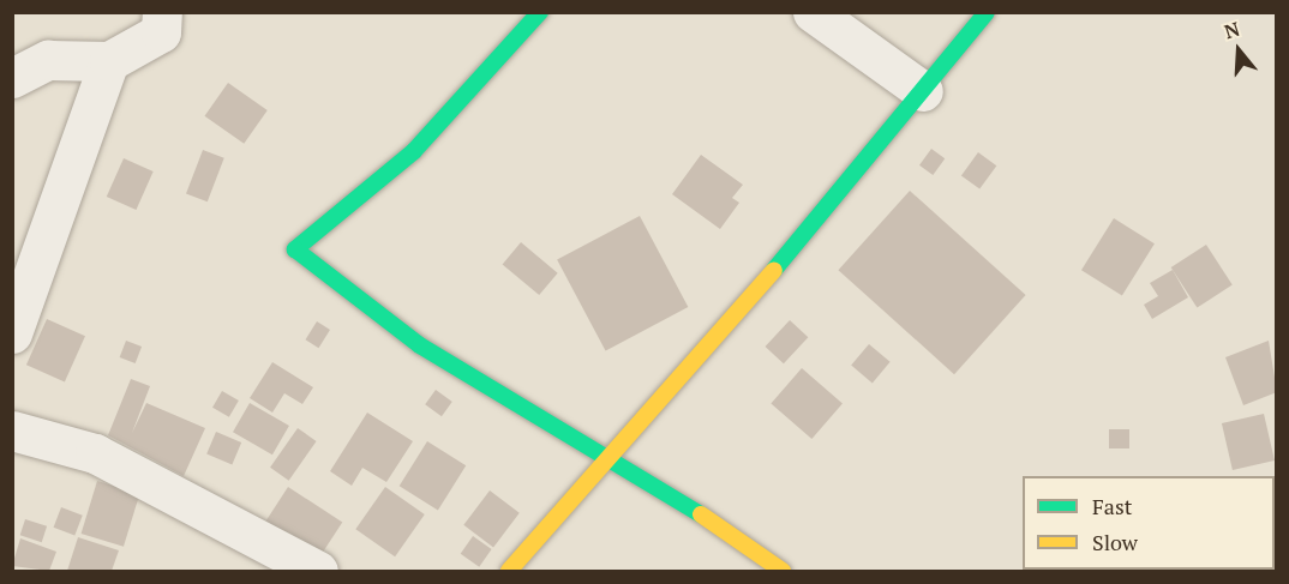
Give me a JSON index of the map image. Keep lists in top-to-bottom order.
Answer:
{
  "legend": ["Fast", "Slow"],
  "north": "top"
}
